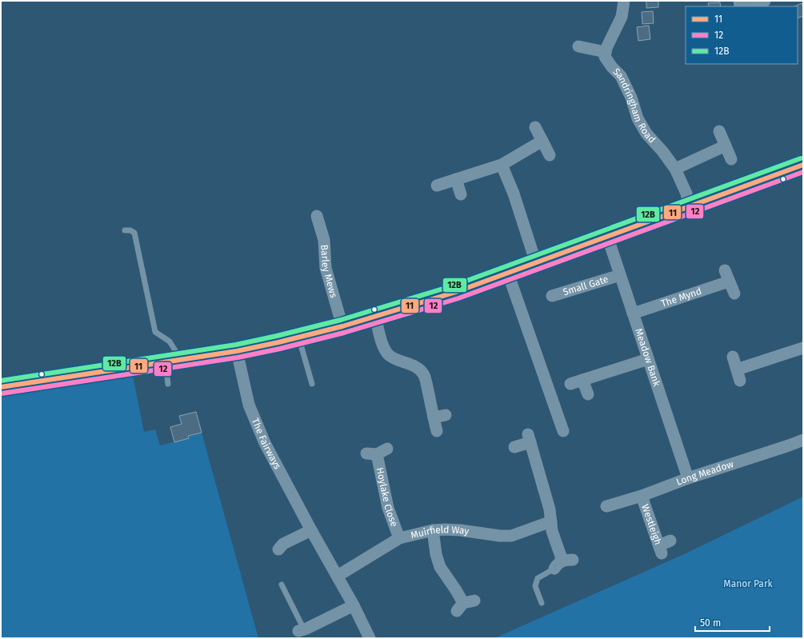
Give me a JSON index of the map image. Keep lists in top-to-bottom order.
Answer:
{
  "streets": {
    "street": [
      "Sandringham Road",
      "Barley Mews",
      "Small Gate",
      "The Mynd",
      "Meadow Bank",
      "The Fairways",
      "Long Meadow",
      "Hoylake Close",
      "Westleigh",
      "Muirfield Way"
    ]
  },
  "crossings": [
    ["Small Gate", "Meadow Bank"],
    ["The Mynd", "Meadow Bank"],
    ["Meadow Bank", "Long Meadow"],
    ["The Fairways", "Muirfield Way"],
    ["Long Meadow", "Westleigh"],
    ["Hoylake Close", "Muirfield Way"]
  ],
  "parks": ["Manor Park"],
  "lines": ["transit line 12B", "transit line 11", "transit line 12"],
  "legend": ["11", "12", "12B"],
  "scale_bar": "50 m"
}
